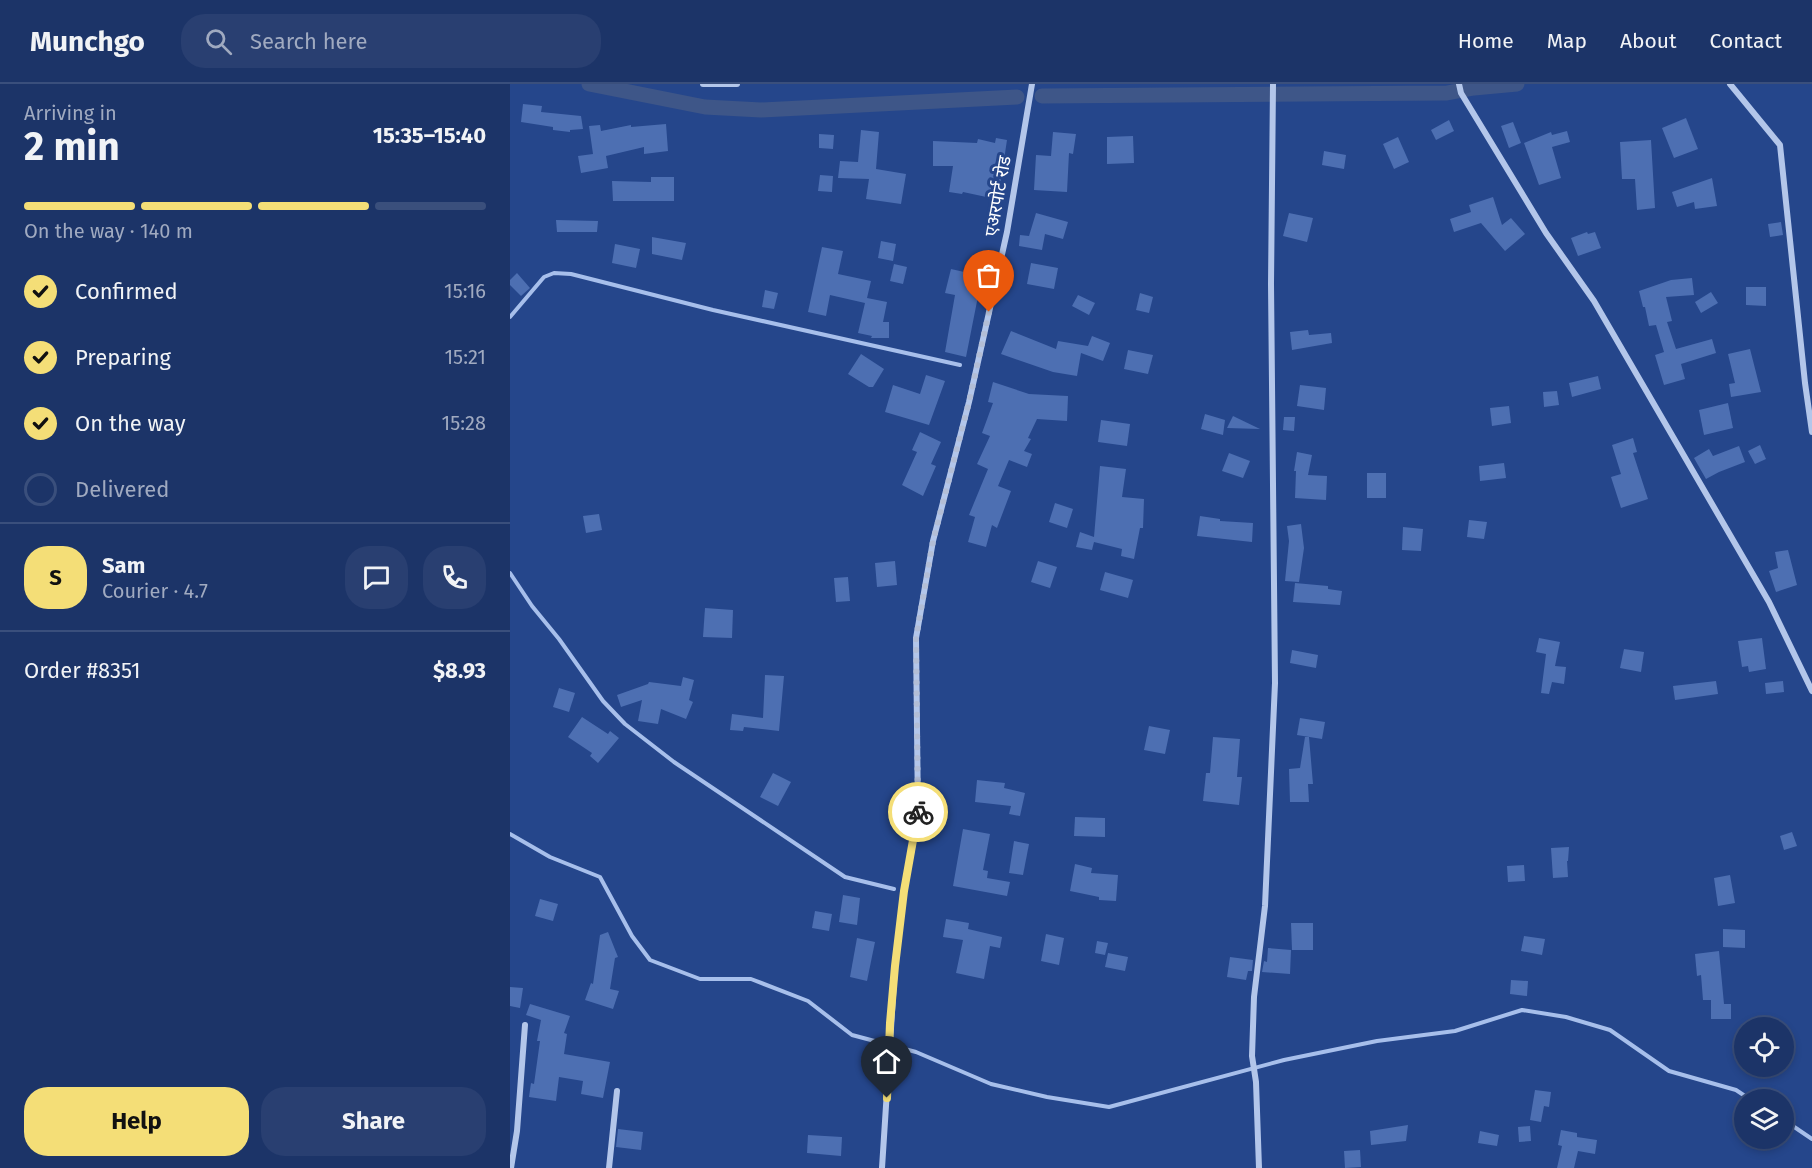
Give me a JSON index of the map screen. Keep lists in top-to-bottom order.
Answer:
{
  "streets": {
    "street": ["एअरपोर्ट रोड"]
  },
  "page": {
    "header": "Munchgo",
    "search": "Search here",
    "nav": [
      "Home",
      "Map",
      "About",
      "Contact"
    ],
    "heading": ["2 min", "Arriving in", "15:35–15:40"],
    "panel": [
      "Sam",
      "Courier · 4.7",
      "Order #8351",
      "$8.93"
    ],
    "bar": "On the way · 140 m",
    "list": [
      ["Confirmed", "15:16"],
      ["Preparing", "15:21"],
      ["On the way", "15:28"],
      "Delivered"
    ],
    "round": "S",
    "buttons": ["Help", "Share"]
  }
}
